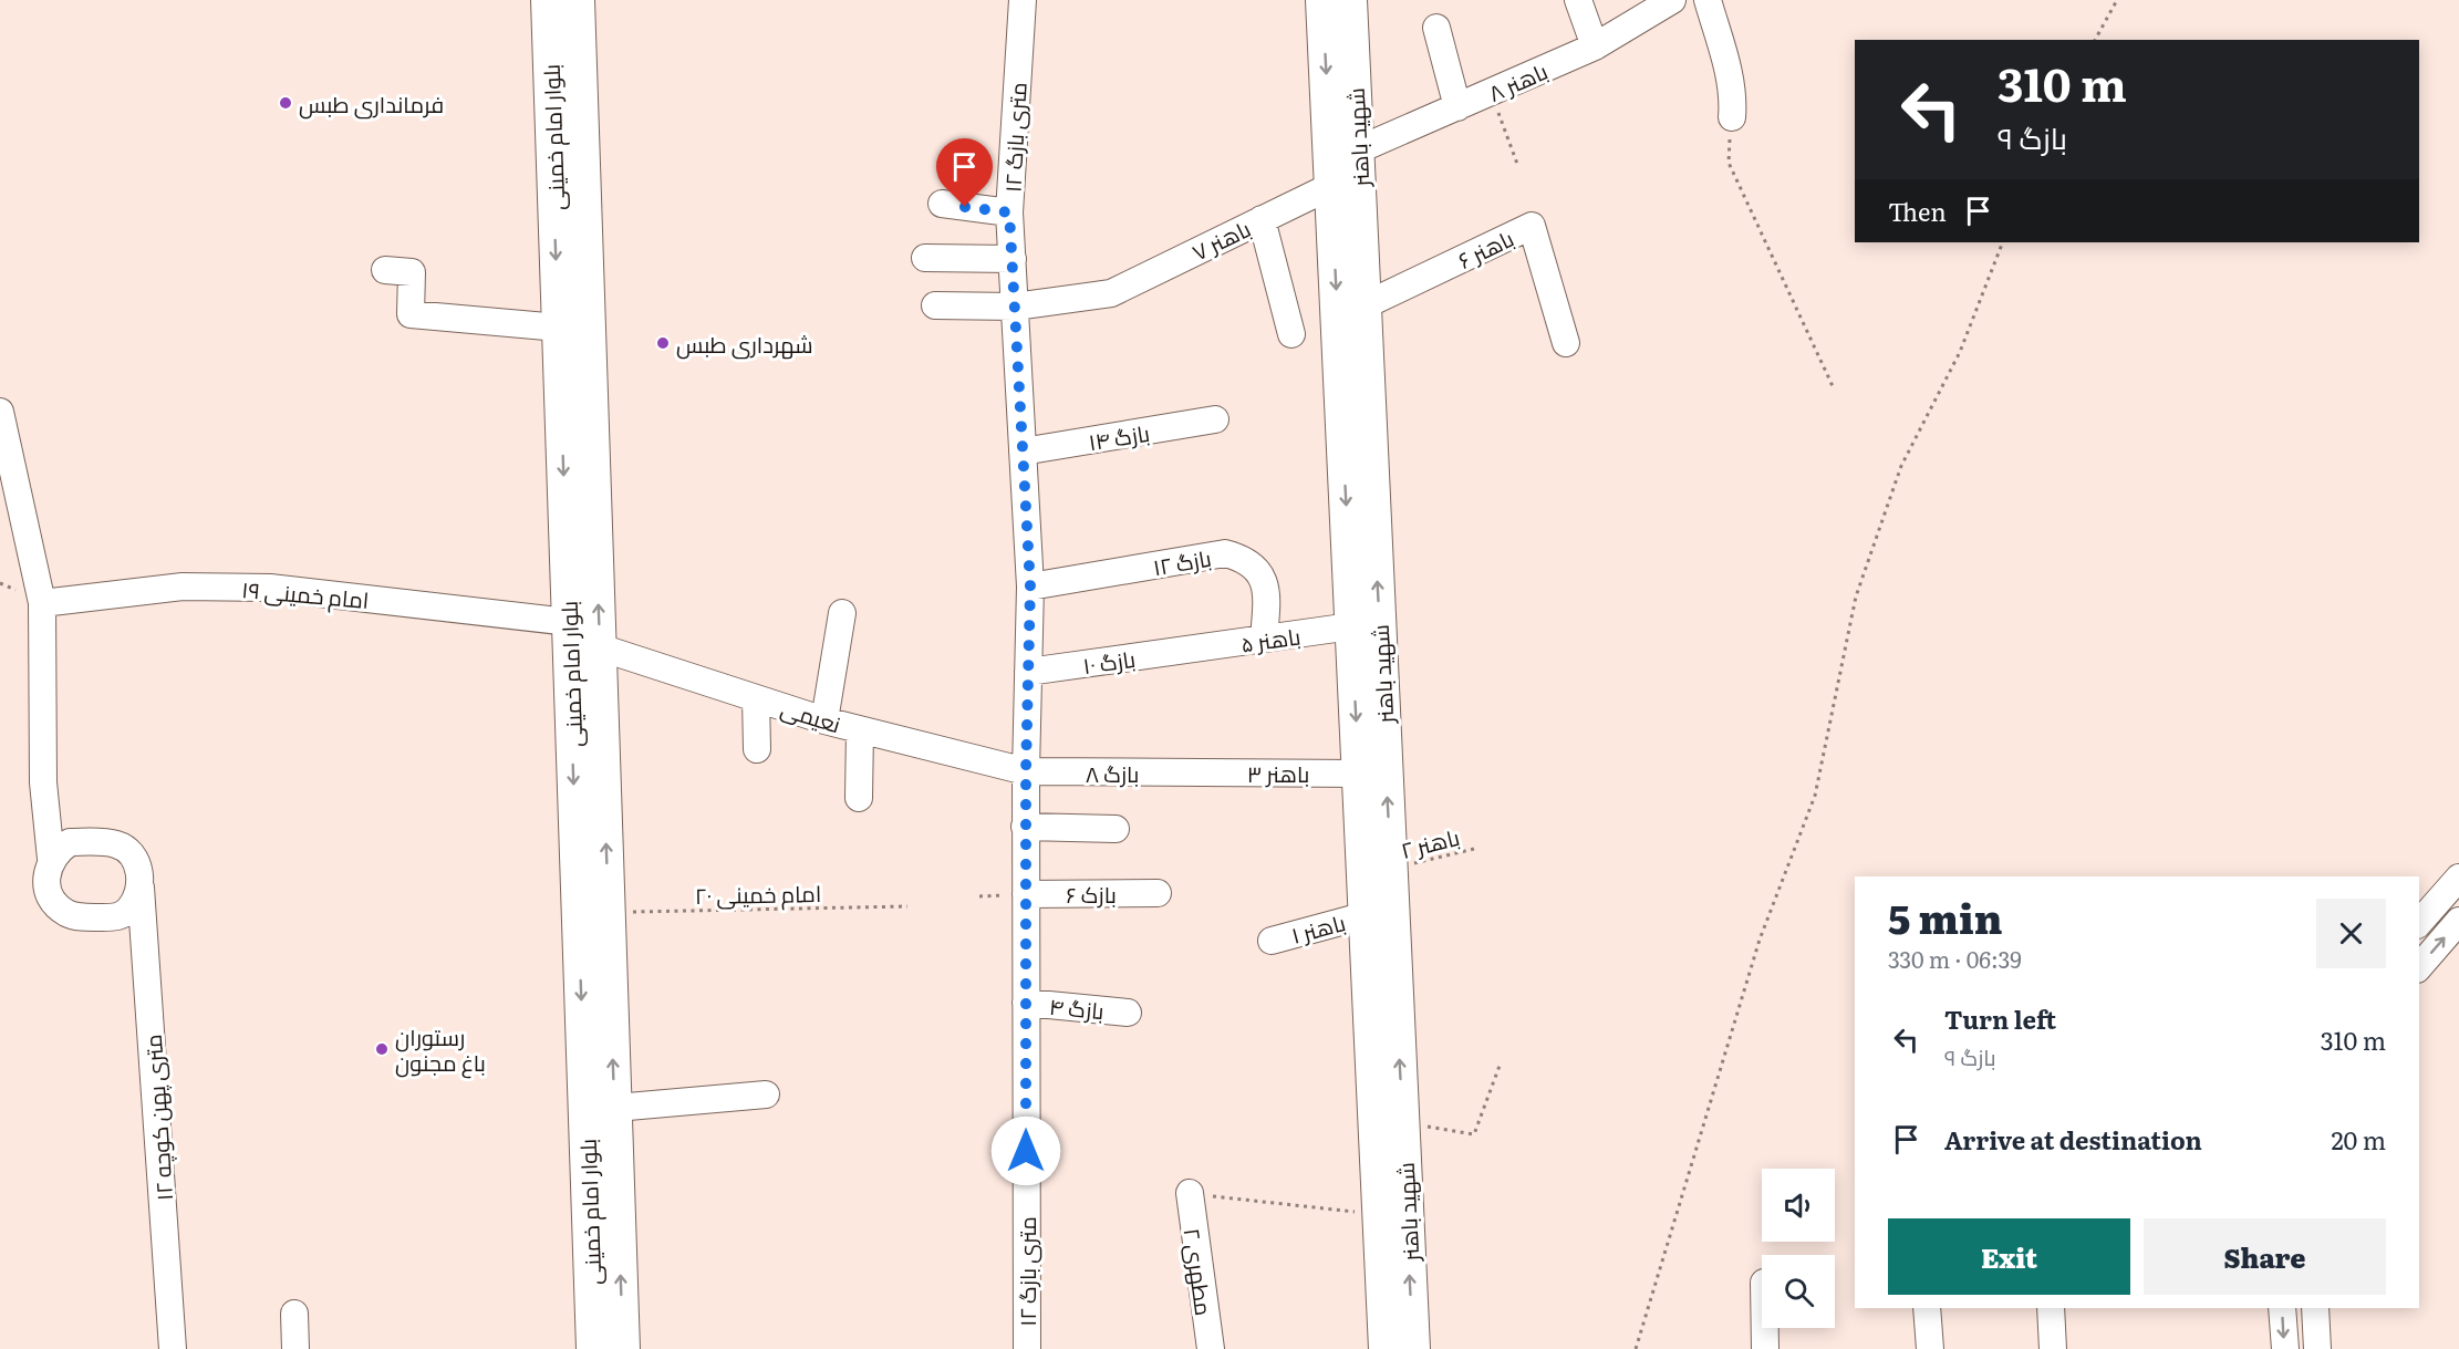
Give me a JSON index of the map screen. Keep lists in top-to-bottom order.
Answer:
{
  "streets": {
    "main road": ["بلوار امام خمینی", "شهید باهنر"],
    "street": [
      "باهنر ۸",
      "۱۲ متری بازگ",
      "باهنر ۷",
      "باهنر ۶",
      "بازگ ۱۴",
      "بازگ ۱۲",
      "امام خمینی ۱۹",
      "باهنر ۵",
      "بازگ ۱۰",
      "نعیمی",
      "بازگ ۸",
      "باهنر ۳",
      "بازک ۶",
      "باهنر ۱",
      "بازگ ۴",
      "۱۲ متری پهن کوچه",
      "مطهری ۲"
    ],
    "path": ["باهنر ۲", "امام خمینی ۲۰"]
  },
  "crossings": [
    ["باهنر ۸", "شهید باهنر"],
    ["بلوار امام خمینی", "امام خمینی ۱۹"],
    ["بلوار امام خمینی", "نعیمی"],
    ["بلوار امام خمینی", "امام خمینی ۲۰"],
    ["۱۲ متری بازگ", "باهنر ۷"],
    ["۱۲ متری بازگ", "بازگ ۱۴"],
    ["۱۲ متری بازگ", "بازگ ۱۲"],
    ["۱۲ متری بازگ", "بازگ ۱۰"],
    ["۱۲ متری بازگ", "نعیمی"],
    ["۱۲ متری بازگ", "بازگ ۸"],
    ["۱۲ متری بازگ", "بازک ۶"],
    ["۱۲ متری بازگ", "بازگ ۴"],
    ["شهید باهنر", "باهنر ۷"],
    ["شهید باهنر", "باهنر ۶"],
    ["شهید باهنر", "باهنر ۵"],
    ["شهید باهنر", "باهنر ۳"],
    ["شهید باهنر", "باهنر ۲"],
    ["شهید باهنر", "باهنر ۱"],
    ["بازگ ۱۲", "باهنر ۵"],
    ["باهنر ۵", "بازگ ۱۰"],
    ["نعیمی", "بازگ ۸"],
    ["بازگ ۸", "باهنر ۳"]
  ],
  "places": ["فرمانداری طبس", "شهرداری طبس", "رستوران باغ مجنون"],
  "page": {
    "turn": ["310 m", "بازگ ۹"],
    "then": "Then",
    "heading": ["5 min", "330 m · 06:39"],
    "list": [
      {
        "name": "Turn left",
        "note": "بازگ ۹",
        "value": "310 m"
      },
      {
        "name": "Arrive at destination",
        "value": "20 m"
      }
    ],
    "buttons": ["Exit", "Share"]
  }
}
